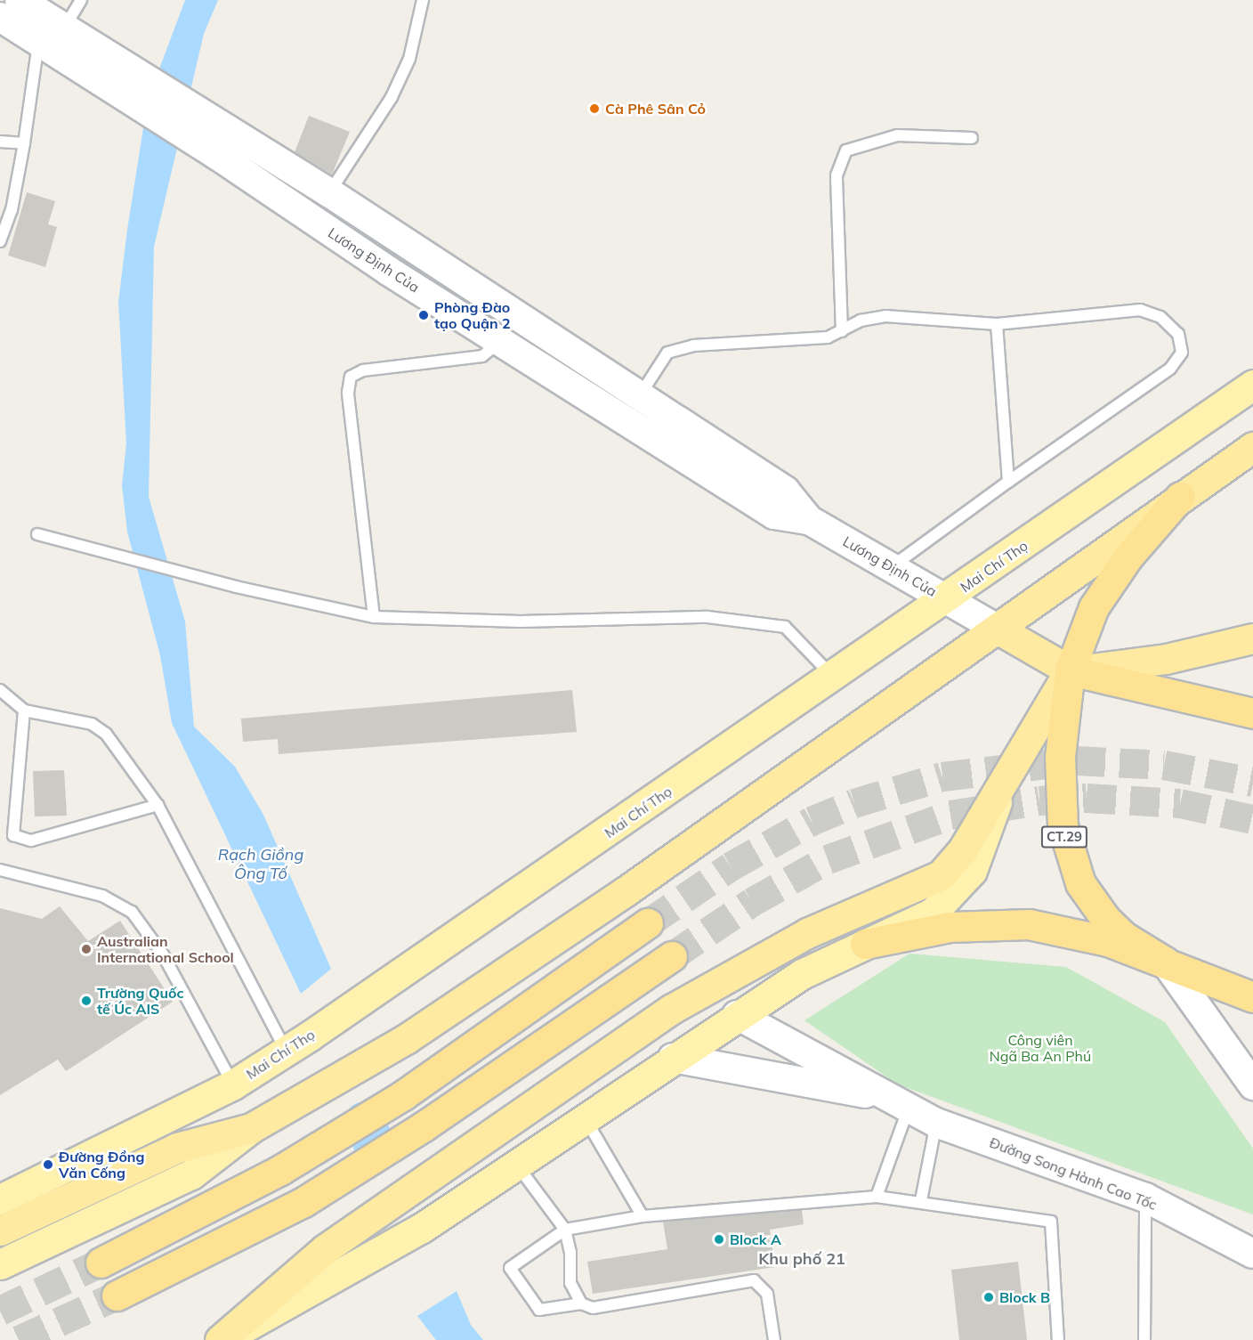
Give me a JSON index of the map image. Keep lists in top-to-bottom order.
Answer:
{
  "streets": {
    "highway": ["CT.29"],
    "main road": ["Lương Định Của", "Mai Chí Thọ", "Đường Song Hành Cao Tốc"]
  },
  "crossings": [
    ["Lương Định Của", "Mai Chí Thọ"]
  ],
  "districts": ["Khu phố 21"],
  "water": ["Rạch Giồng Ông Tố"],
  "parks": ["Công viên Ngã Ba An Phú"],
  "places": [
    "Cà Phê Sân Cỏ",
    "Phòng Đào tạo Quận 2",
    "Australian International School",
    "Trường Quốc tế Úc AIS",
    "Đường Đồng Văn Cống",
    "Block A",
    "Block B"
  ]
}
